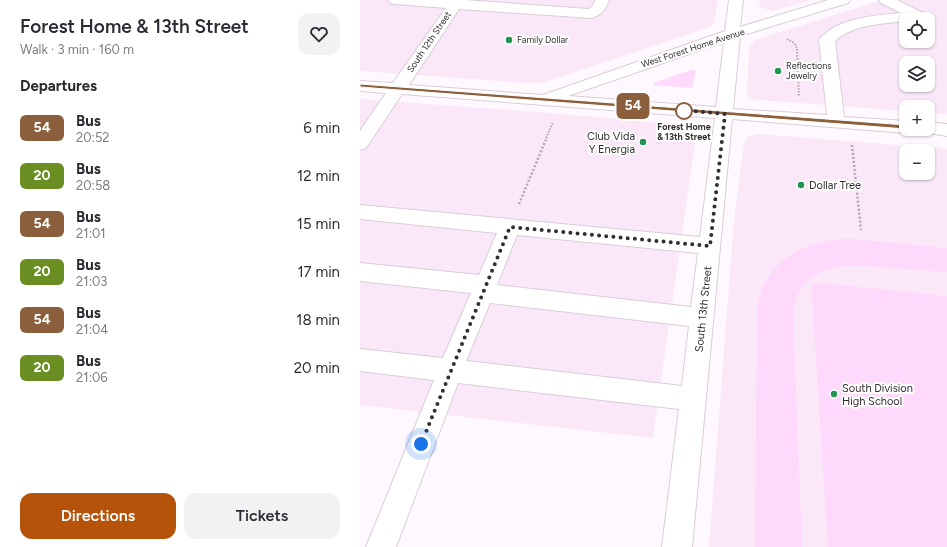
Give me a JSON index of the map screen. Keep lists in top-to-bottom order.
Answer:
{
  "streets": {
    "street": ["South 12th Street", "West Forest Home Avenue", "South 13th Street"]
  },
  "crossings": [
    ["West Forest Home Avenue", "South 13th Street"]
  ],
  "places": [
    "Family Dollar",
    "Reflections Jewelry",
    "Forest Home & 13th Street",
    "Club Vida Y Energia",
    "Dollar Tree",
    "South Division High School"
  ],
  "lines": ["bus line 54"],
  "page": {
    "heading": [
      ["Forest Home & 13th Street", "Walk · 3 min · 160 m"],
      "Departures"
    ],
    "on_map": "54",
    "map_buttons": ["+", "−"],
    "list": [
      {
        "mark": "54",
        "name": "Bus",
        "note": "20:52",
        "value": "6 min"
      },
      {
        "mark": "20",
        "name": "Bus",
        "note": "20:58",
        "value": "12 min"
      },
      {
        "mark": "54",
        "name": "Bus",
        "note": "21:01",
        "value": "15 min"
      },
      {
        "mark": "20",
        "name": "Bus",
        "note": "21:03",
        "value": "17 min"
      },
      {
        "mark": "54",
        "name": "Bus",
        "note": "21:04",
        "value": "18 min"
      },
      {
        "mark": "20",
        "name": "Bus",
        "note": "21:06",
        "value": "20 min"
      }
    ],
    "buttons": ["Directions", "Tickets"]
  }
}
